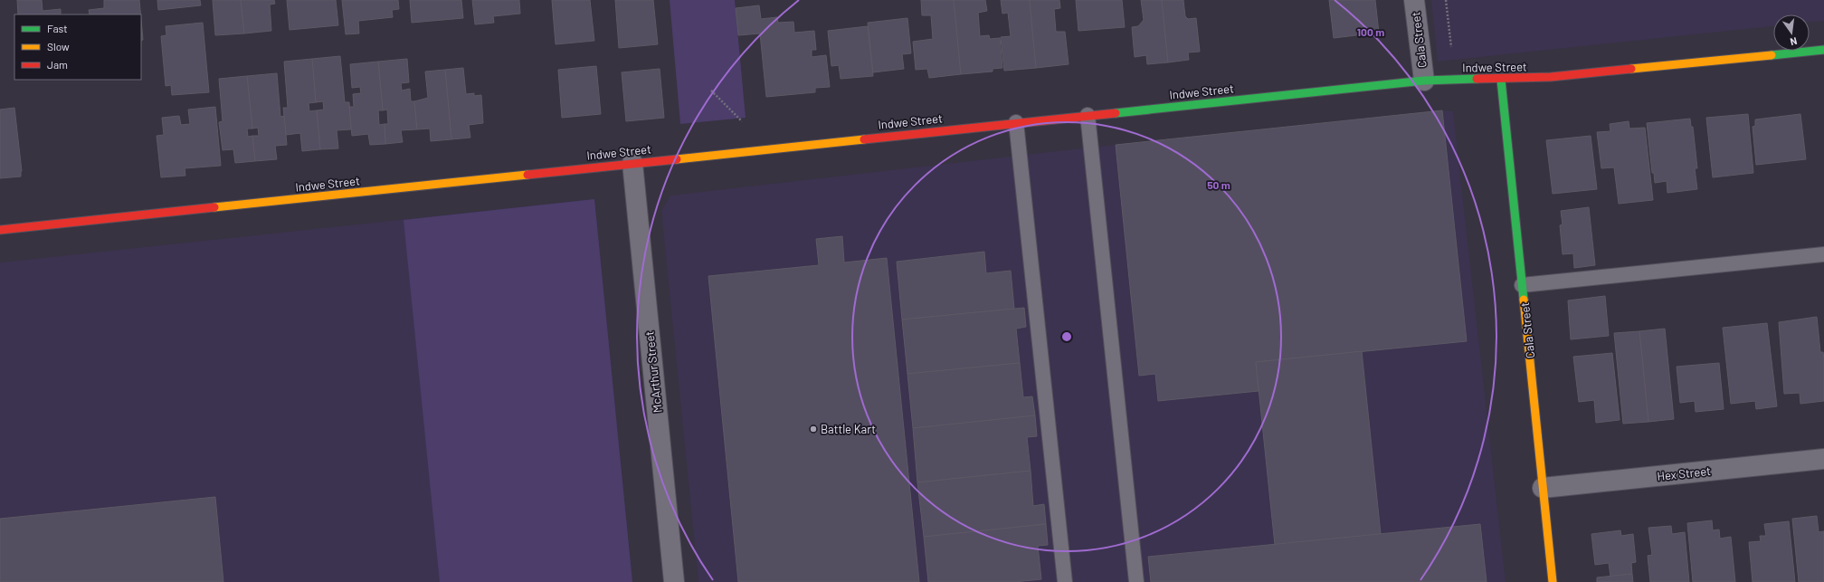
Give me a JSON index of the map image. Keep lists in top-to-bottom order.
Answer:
{
  "streets": {
    "street": [
      "Cala Street",
      "Indwe Street",
      "McArthur Street",
      "Hex Street"
    ]
  },
  "crossings": [
    ["Cala Street", "Indwe Street"],
    ["Cala Street", "Hex Street"],
    ["Indwe Street", "McArthur Street"]
  ],
  "places": ["Battle Kart"],
  "legend": ["Fast", "Slow", "Jam"],
  "north": "bottom",
  "rings": ["100 m", "50 m"]
}
